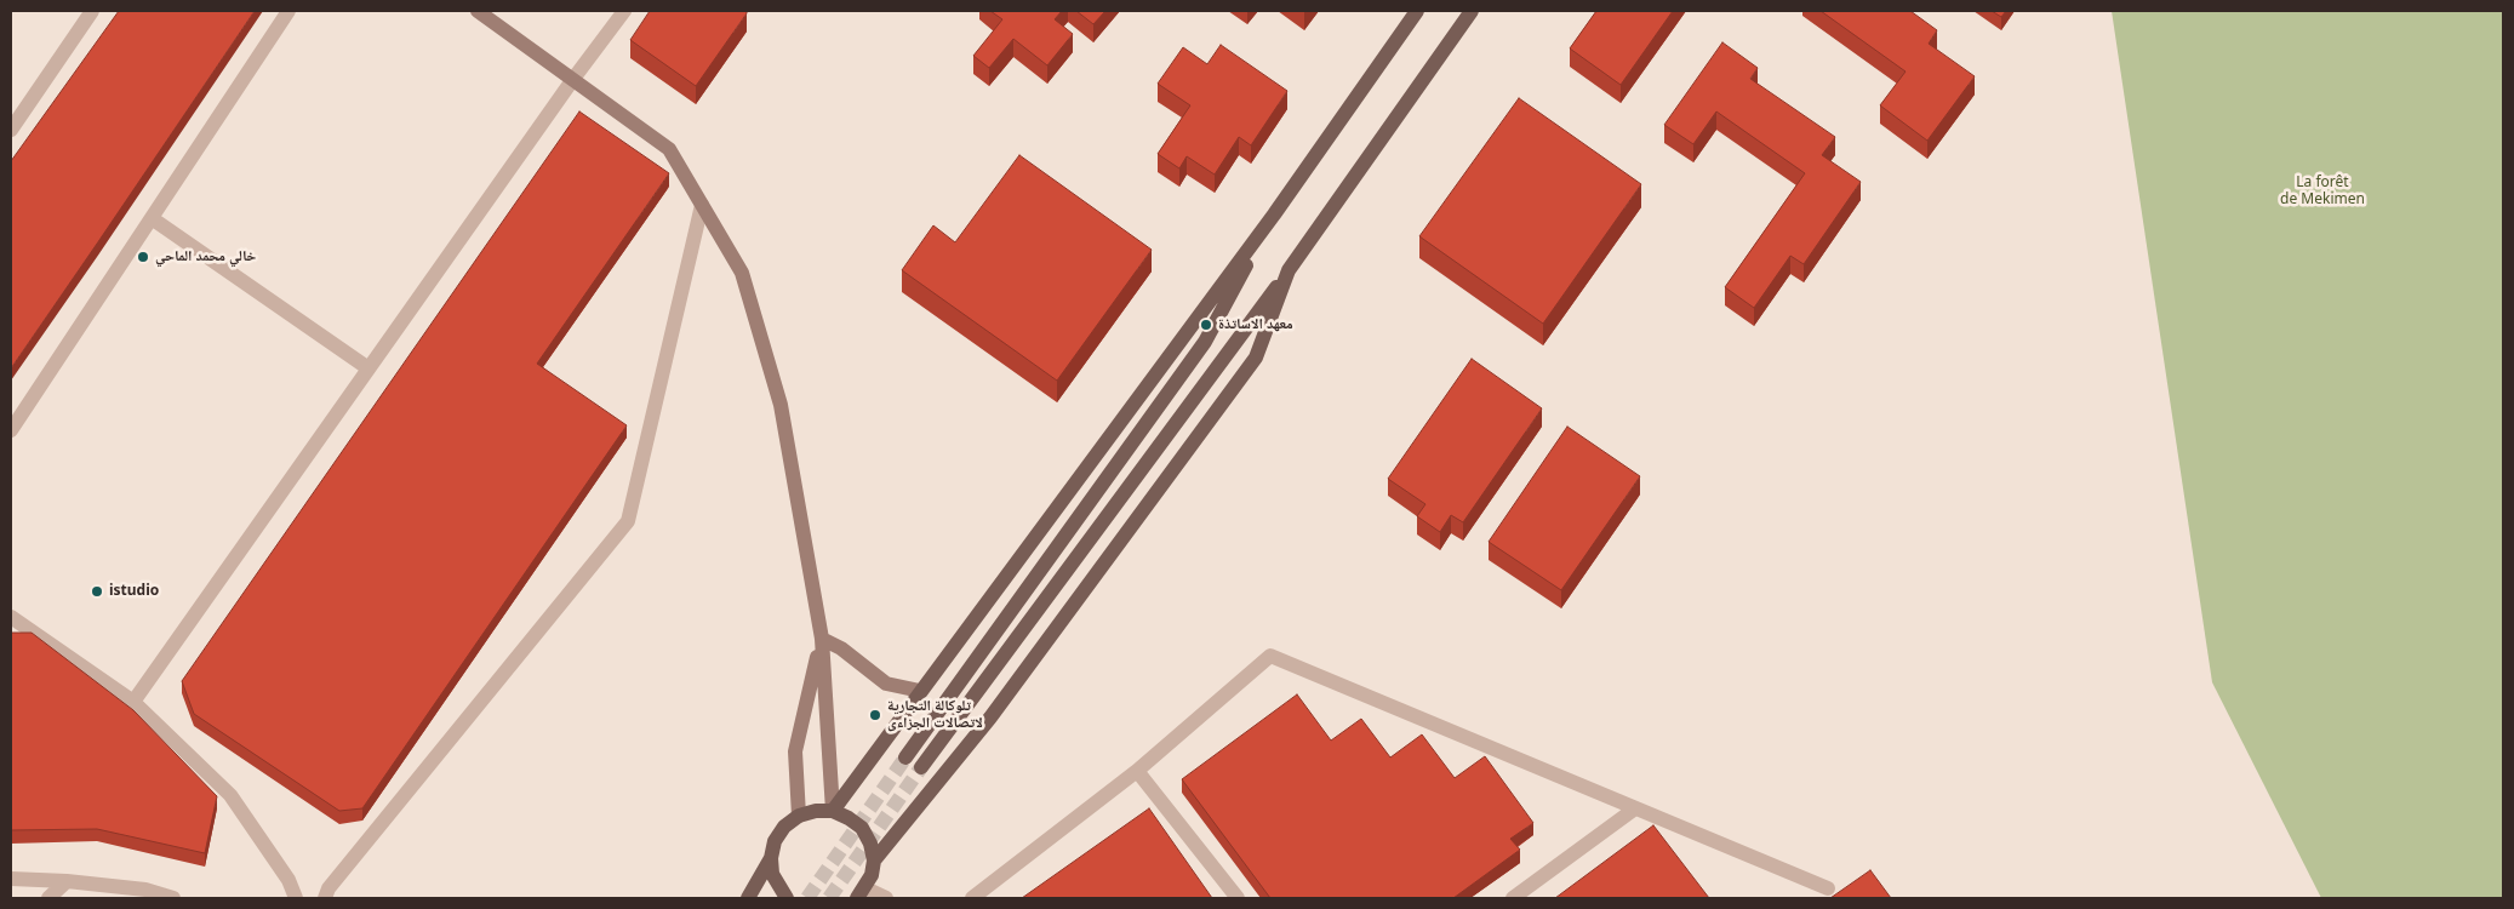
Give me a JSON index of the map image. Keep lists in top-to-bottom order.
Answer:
{
  "parks": ["La forêt de Mekimen"],
  "places": [
    "خالي محمد الماحي",
    "معهد الاساتذة",
    "istudio",
    "تلوكالة التجارية لاتصالات الجزاءى"
  ]
}
